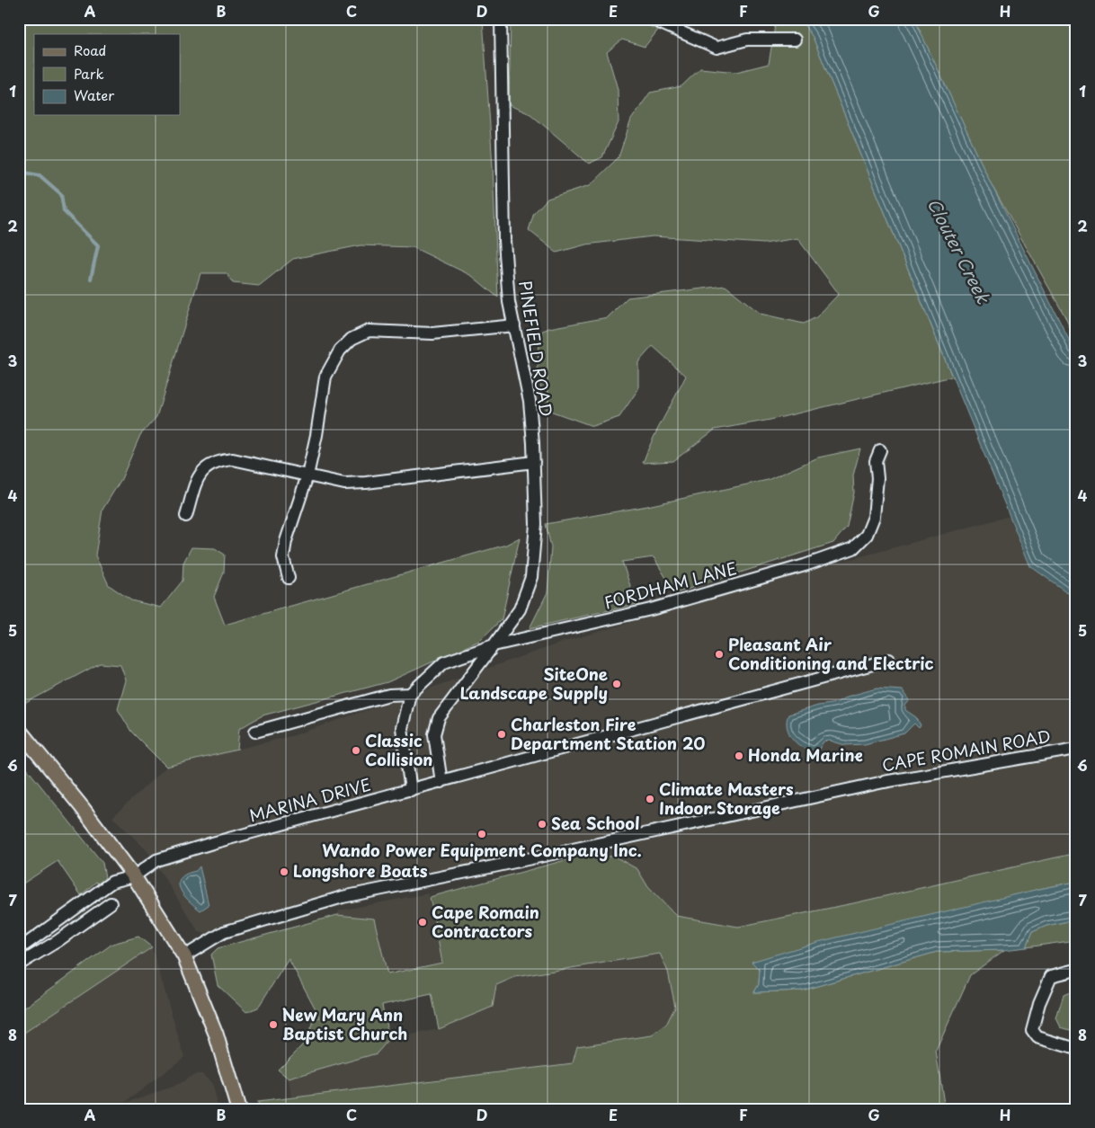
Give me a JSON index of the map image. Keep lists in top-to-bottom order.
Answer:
{
  "streets": {
    "street": [
      "PINEFIELD ROAD",
      "FORDHAM LANE",
      "CAPE ROMAIN ROAD",
      "MARINA DRIVE"
    ]
  },
  "crossings": [
    ["PINEFIELD ROAD", "FORDHAM LANE"],
    ["PINEFIELD ROAD", "MARINA DRIVE"]
  ],
  "water": ["Clouter Creek"],
  "places": [
    "Pleasant Air Conditioning and Electric",
    "SiteOne Landscape Supply",
    "Charleston Fire Department Station 20",
    "Classic Collision",
    "Honda Marine",
    "Climate Masters Indoor Storage",
    "Sea School",
    "Wando Power Equipment Company Inc.",
    "Longshore Boats",
    "Cape Romain Contractors",
    "New Mary Ann Baptist Church"
  ],
  "legend": ["Road", "Park", "Water"],
  "grid": {
    "columns": [
      "A",
      "B",
      "C",
      "D",
      "E",
      "F",
      "G",
      "H"
    ],
    "rows": [
      "1",
      "2",
      "3",
      "4",
      "5",
      "6",
      "7",
      "8"
    ]
  }
}
